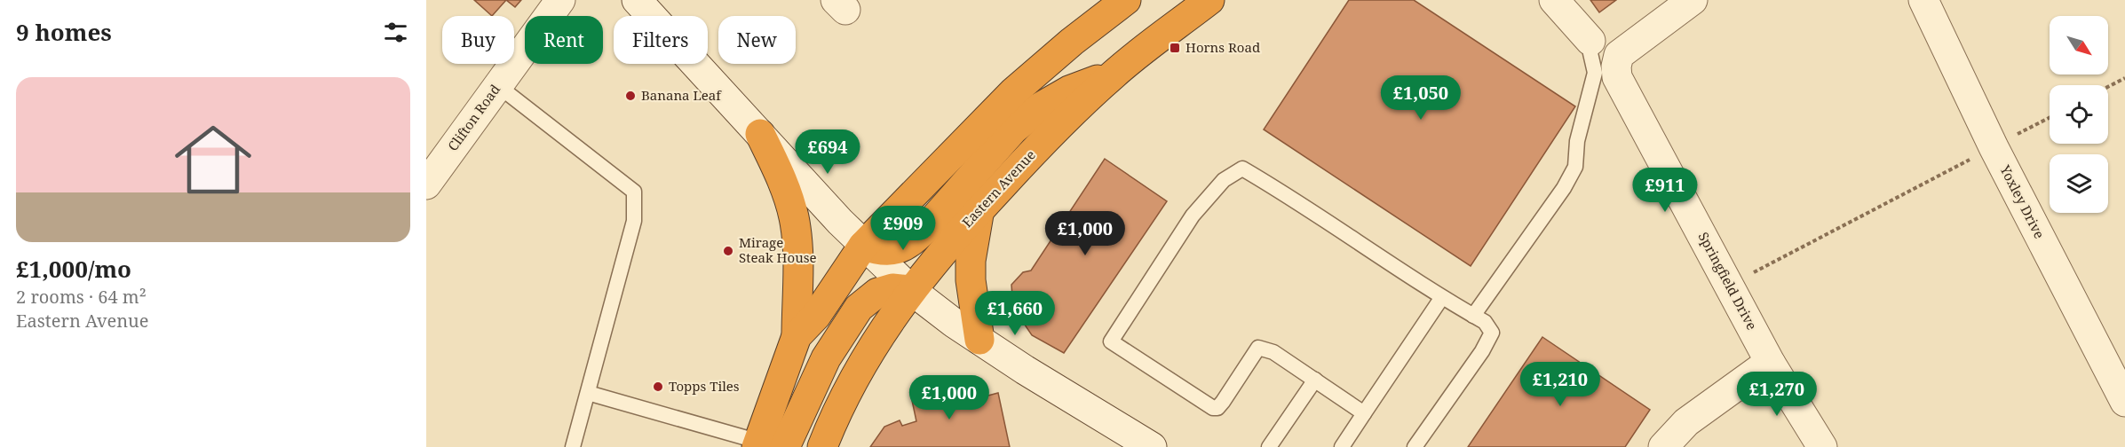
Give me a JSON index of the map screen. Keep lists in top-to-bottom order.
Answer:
{
  "streets": {
    "highway": ["Eastern Avenue"],
    "street": ["Clifton Road", "Yoxley Drive", "Springfield Drive"]
  },
  "places": {
    "transit": ["Horns Road"],
    "other": ["Banana Leaf", "Mirage Steak House", "Topps Tiles"]
  },
  "north": "bottom right",
  "page": {
    "heading": "9 homes",
    "chip": [
      "Buy",
      "Rent",
      "Filters",
      "New"
    ],
    "list": [
      {
        "name": "£1,000/mo",
        "note": "2 rooms · 64 m² · Eastern Avenue"
      }
    ],
    "price": [
      "£1,050",
      "£694",
      "£911",
      "£909",
      "£1,000",
      "£1,660",
      "£1,210",
      "£1,270",
      "£1,000"
    ]
  }
}
